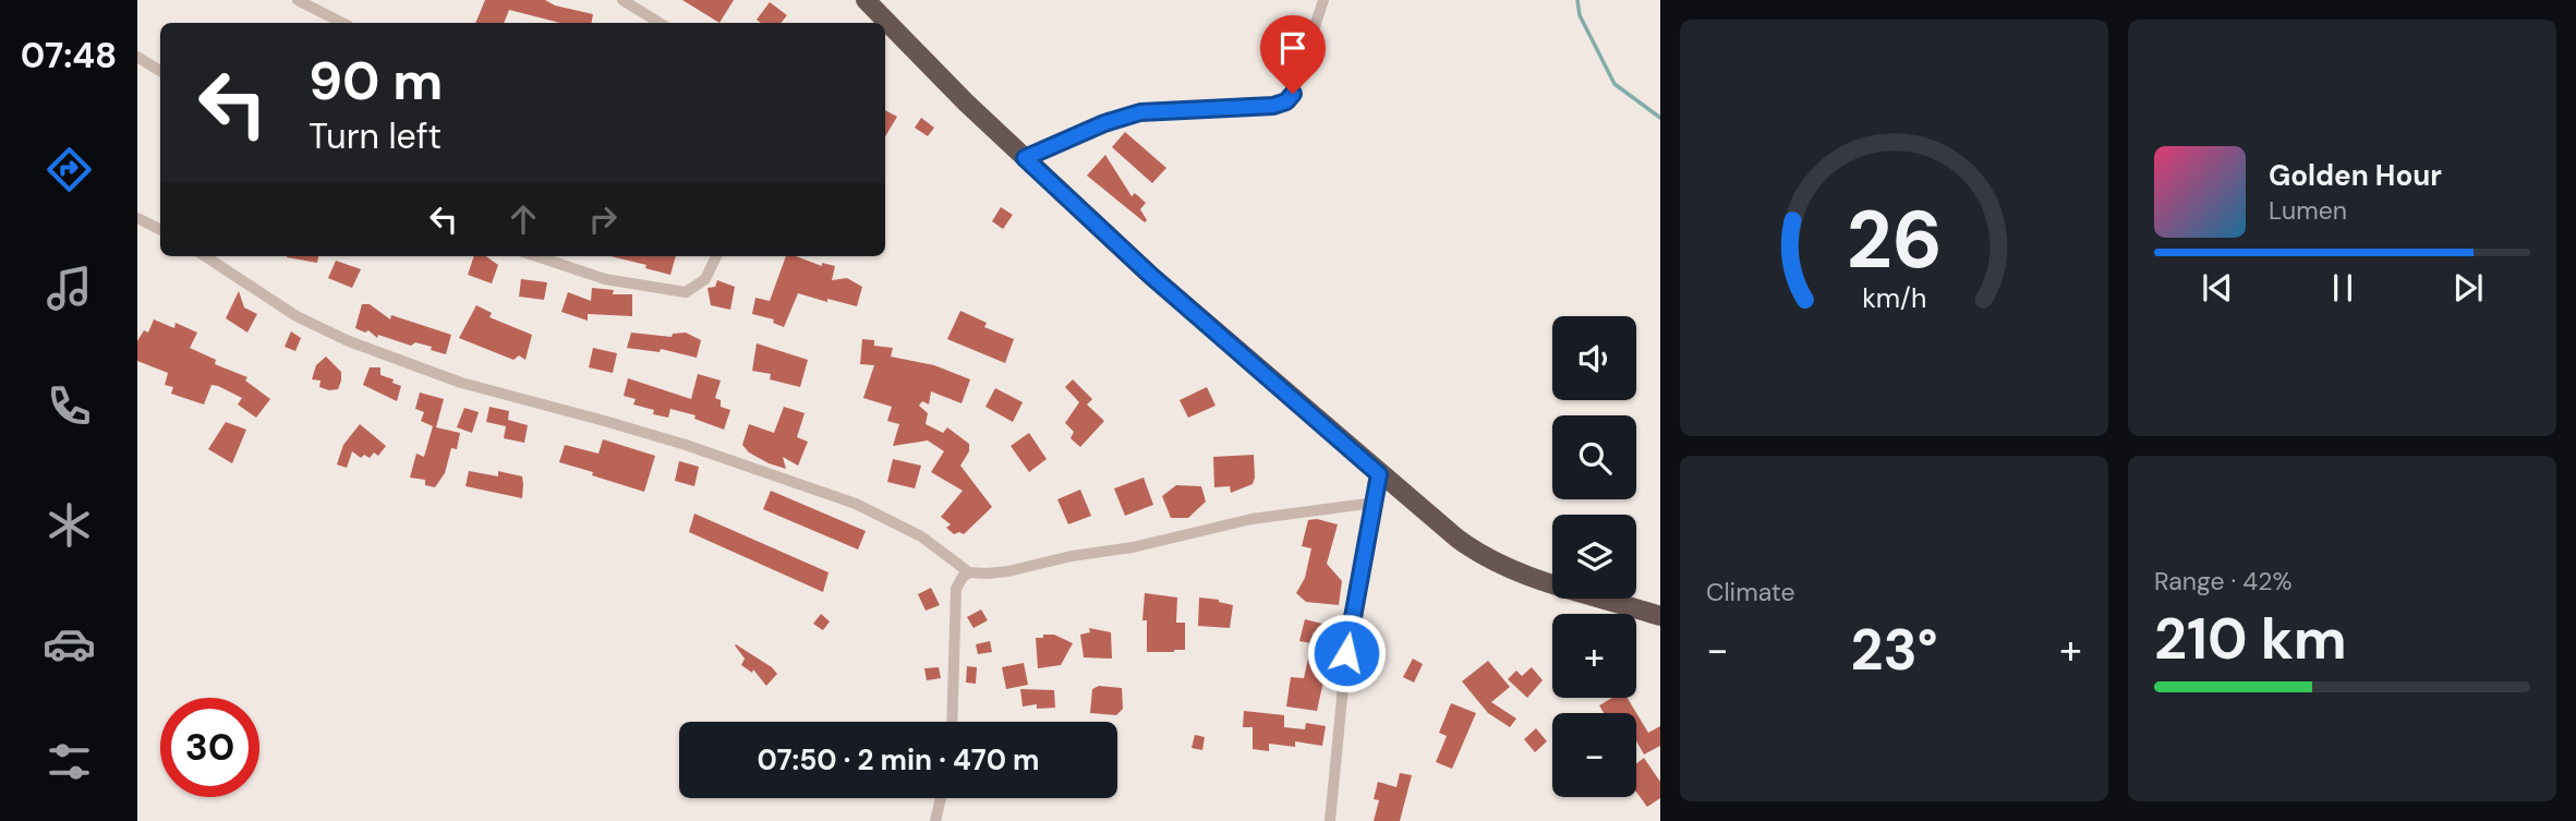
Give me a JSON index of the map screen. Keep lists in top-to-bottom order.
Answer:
{
  "page": {
    "tabs": "07:48",
    "turn": ["90 m", "Turn left"],
    "song": ["Golden Hour", "Lumen"],
    "map_buttons": ["+", "−"],
    "tile": [
      "Climate",
      ["Range · 42%", "210 km"]
    ],
    "heat": ["−", "23°", "+"],
    "limit": "30",
    "trip": "07:50 · 2 min · 470 m",
    "gauge": ["26", "km/h"]
  }
}
